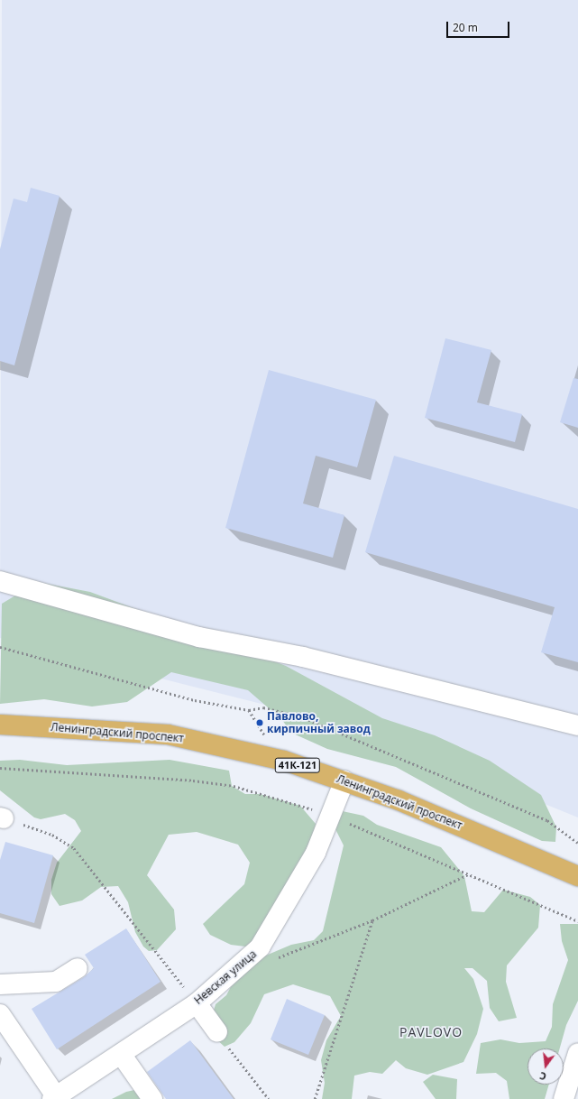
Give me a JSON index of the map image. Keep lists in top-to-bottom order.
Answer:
{
  "streets": {
    "main road": ["Ленинградский проспект", "41К-121"],
    "street": ["Невская улица"]
  },
  "crossings": [
    ["Ленинградский проспект", "Невская улица"]
  ],
  "districts": ["PAVLOVO"],
  "places": ["Павлово, кирпичный завод"],
  "scale_bar": "20 m",
  "north": "bottom"
}
